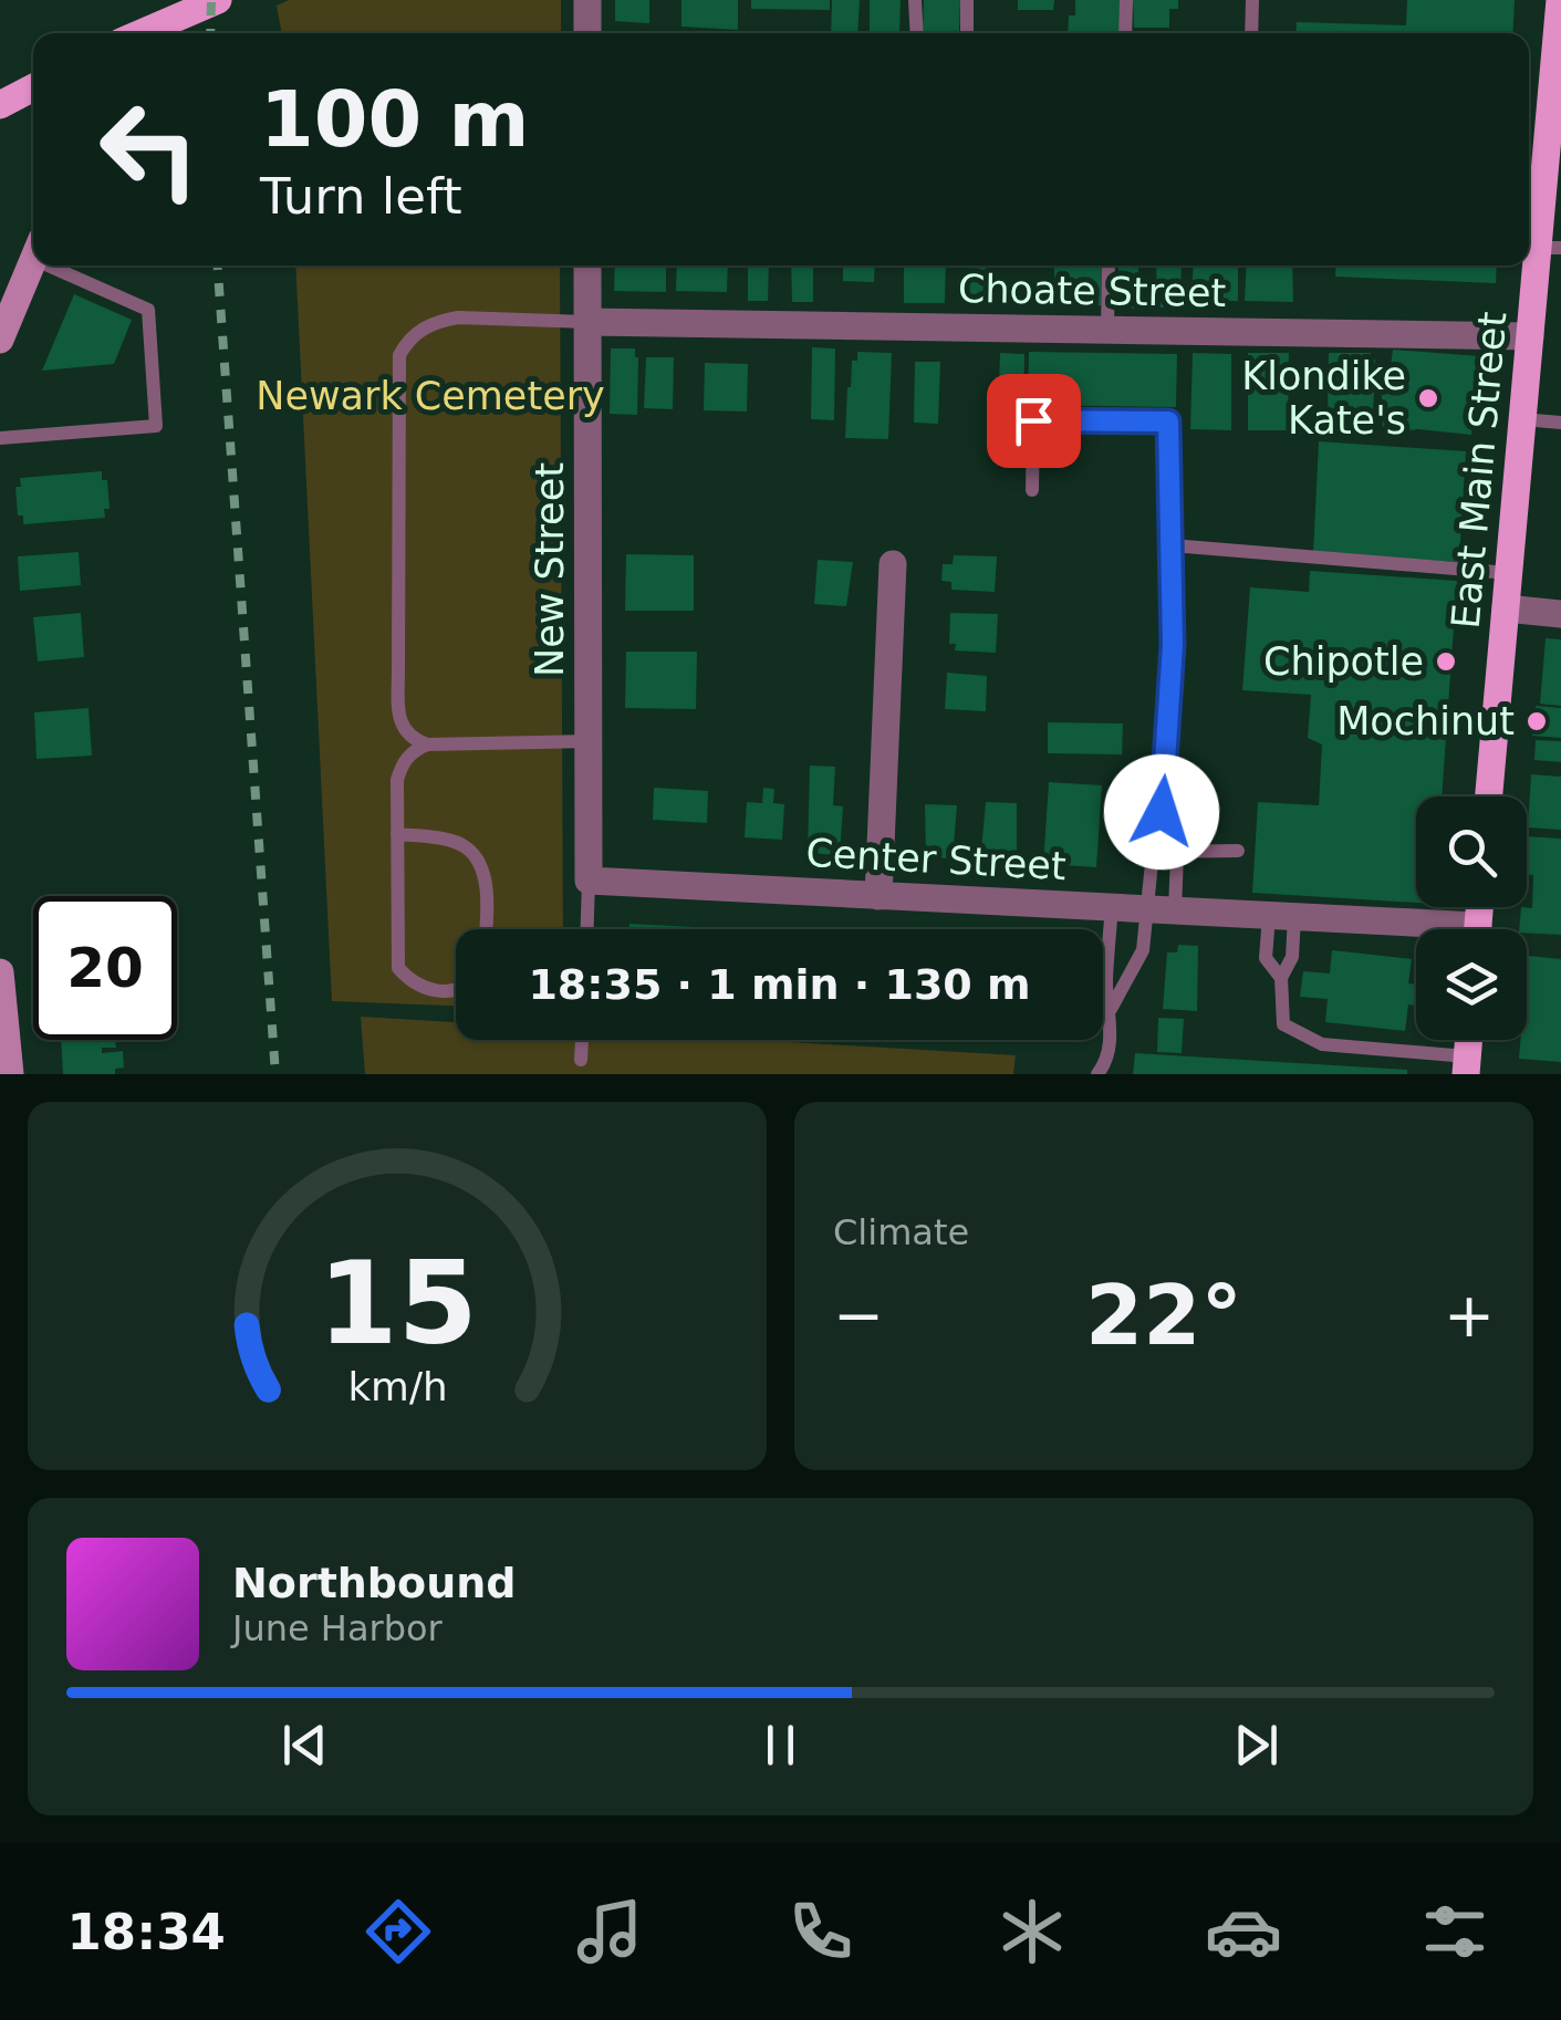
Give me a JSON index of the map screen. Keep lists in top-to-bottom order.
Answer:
{
  "streets": {
    "main road": ["East Main Street"],
    "street": ["Choate Street", "New Street", "Center Street"]
  },
  "crossings": [
    ["Choate Street", "East Main Street"],
    ["Choate Street", "New Street"],
    ["New Street", "Center Street"]
  ],
  "parks": ["Newark Cemetery"],
  "places": ["Klondike Kate's", "Chipotle", "Mochinut"],
  "page": {
    "turn": ["100 m", "Turn left"],
    "limit": "20",
    "trip": "18:35 · 1 min · 130 m",
    "tile": "Climate",
    "heat": ["−", "22°", "+"],
    "song": ["Northbound", "June Harbor"],
    "tabs": "18:34",
    "gauge": ["15", "km/h"]
  }
}
